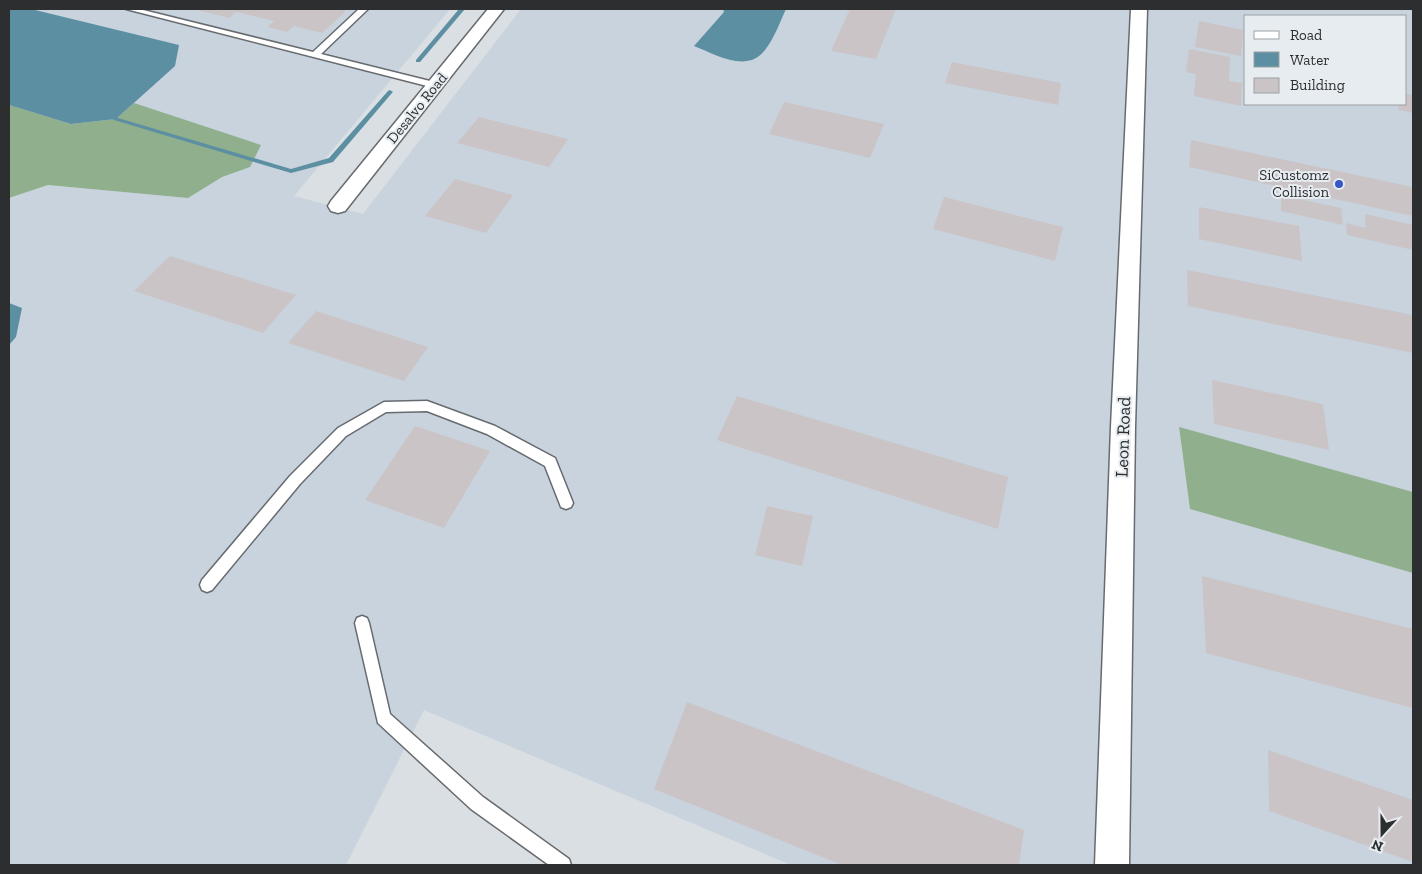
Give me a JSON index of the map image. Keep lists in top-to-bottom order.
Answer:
{
  "streets": {
    "street": ["Desalvo Road", "Leon Road"]
  },
  "places": ["SiCustomz Collision"],
  "legend": ["Road", "Water", "Building"],
  "north": "bottom"
}
